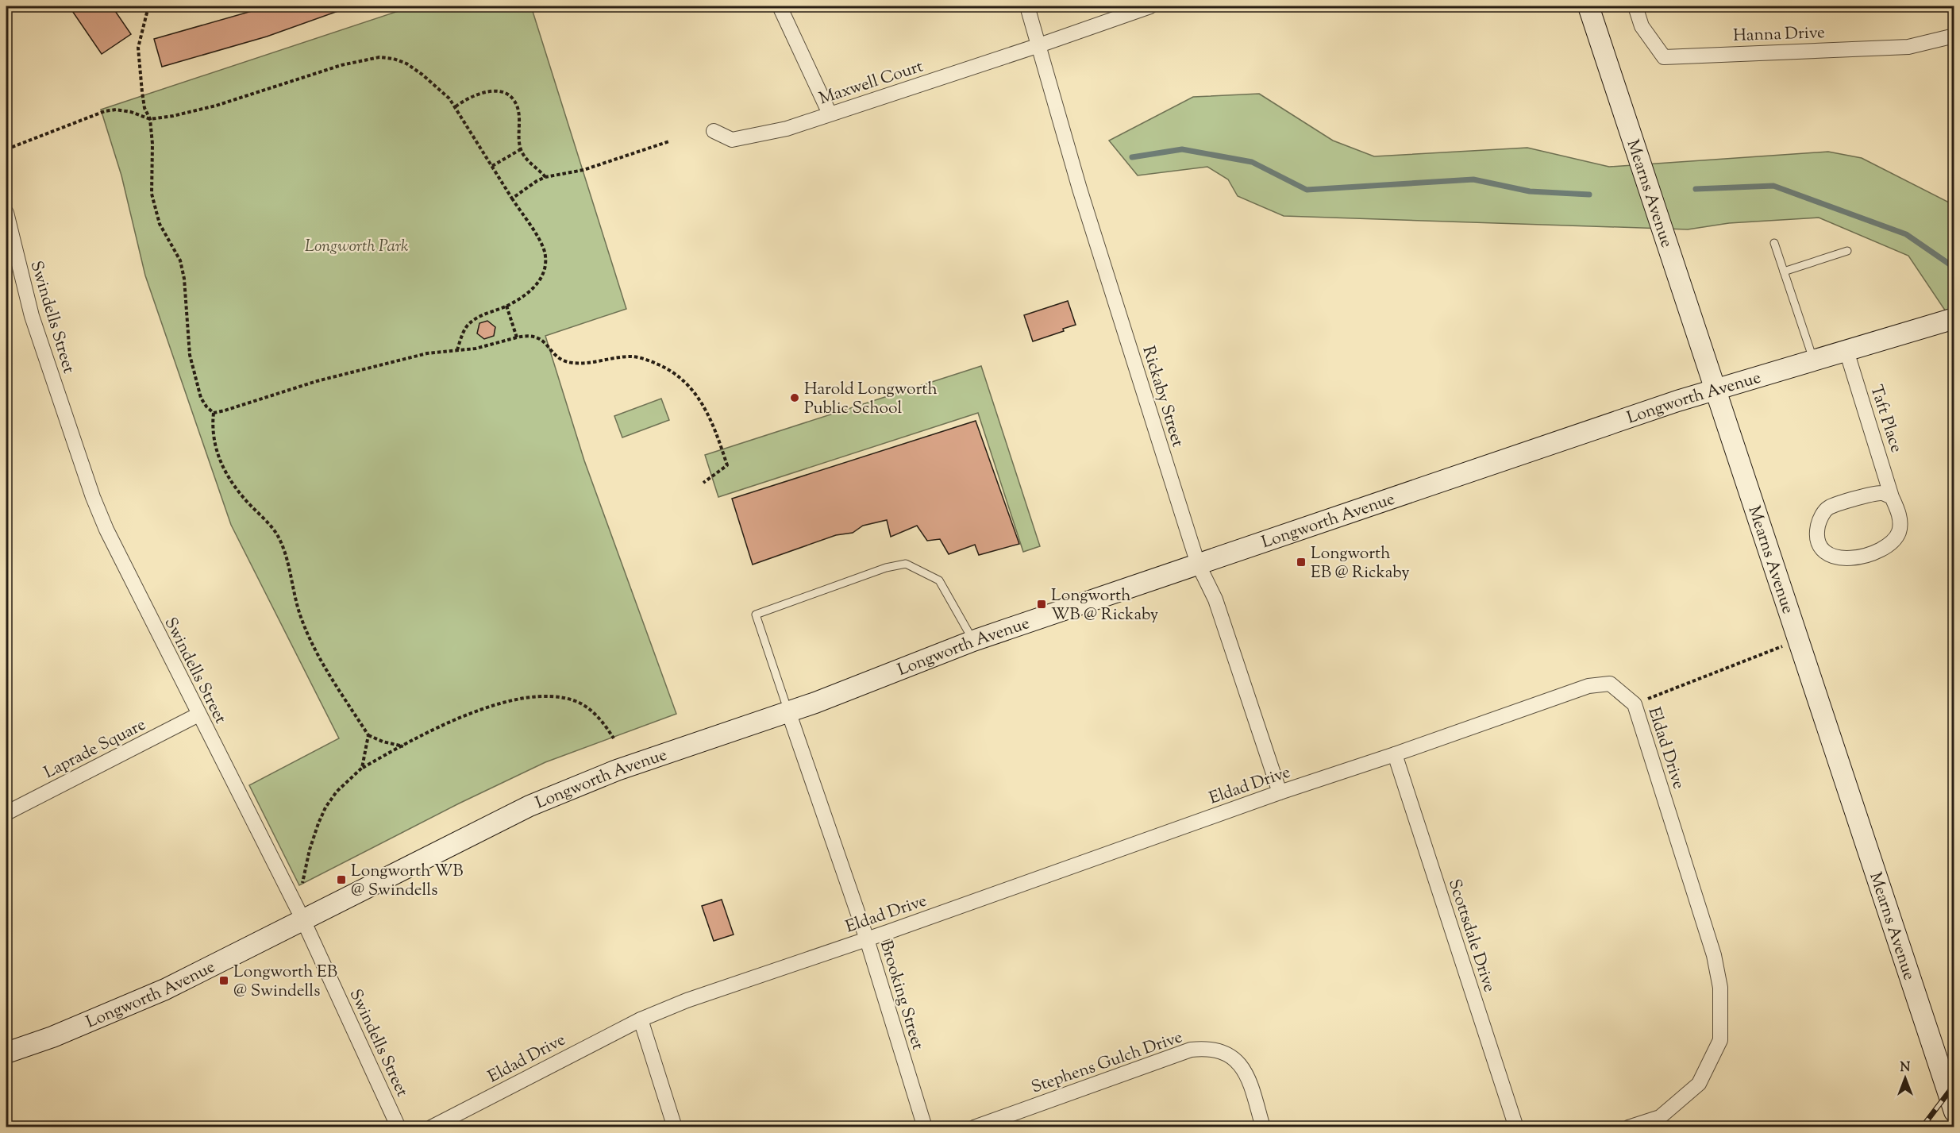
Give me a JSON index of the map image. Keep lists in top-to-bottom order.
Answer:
{
  "streets": {
    "street": [
      "Hanna Drive",
      "Maxwell Court",
      "Mearns Avenue",
      "Swindells Street",
      "Rickaby Street",
      "Longworth Avenue",
      "Taft Place",
      "Laprade Square",
      "Eldad Drive",
      "Scottsdale Drive",
      "Brooking Street",
      "Stephens Gulch Drive"
    ]
  },
  "crossings": [
    ["Maxwell Court", "Rickaby Street"],
    ["Mearns Avenue", "Longworth Avenue"],
    ["Swindells Street", "Longworth Avenue"],
    ["Swindells Street", "Laprade Square"],
    ["Rickaby Street", "Longworth Avenue"],
    ["Rickaby Street", "Eldad Drive"],
    ["Longworth Avenue", "Taft Place"],
    ["Longworth Avenue", "Brooking Street"],
    ["Eldad Drive", "Scottsdale Drive"],
    ["Eldad Drive", "Brooking Street"]
  ],
  "parks": ["Longworth Park"],
  "places": {
    "other": ["Harold Longworth Public School"],
    "transit": [
      "Longworth EB @ Rickaby",
      "Longworth WB @ Rickaby",
      "Longworth WB @ Swindells",
      "Longworth EB @ Swindells"
    ]
  },
  "north": "top"
}
